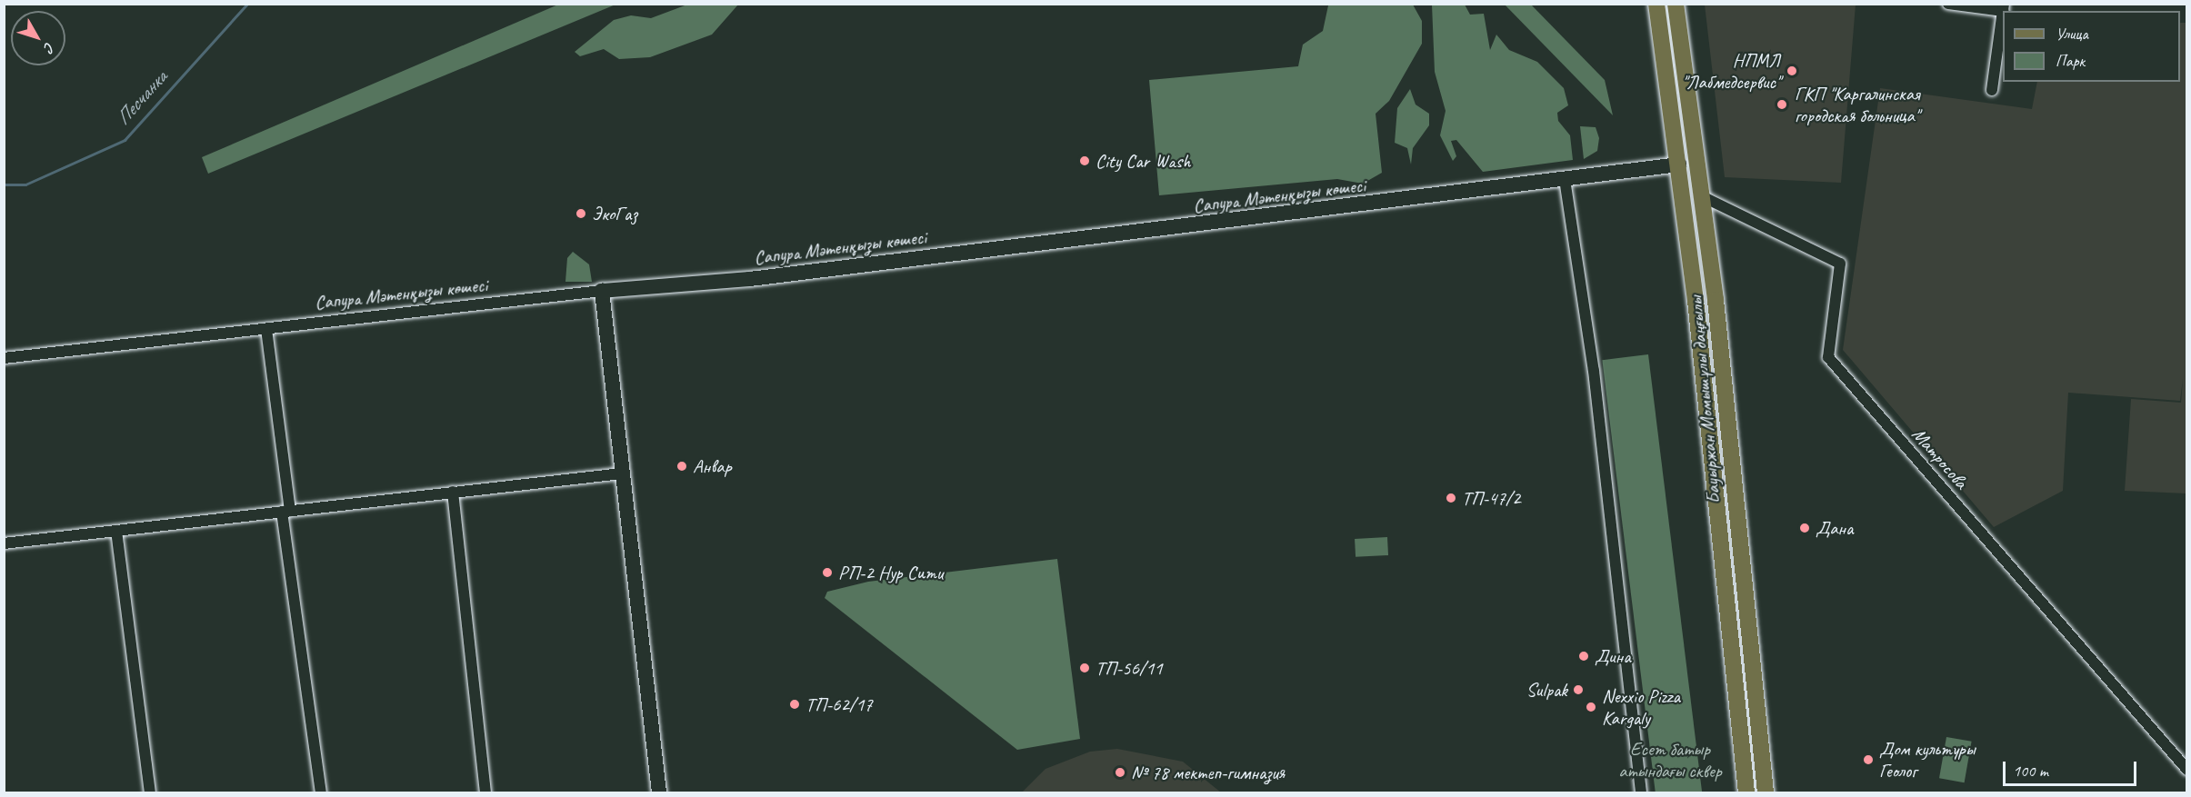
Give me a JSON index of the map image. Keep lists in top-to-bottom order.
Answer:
{
  "streets": {
    "main road": ["Бауыржан Момышұлы даңғылы"],
    "street": ["Сапура Мәтенқызы көшесі", "Матросова"]
  },
  "crossings": [
    ["Сапура Мәтенқызы көшесі", "Бауыржан Момышұлы даңғылы"],
    ["Бауыржан Момышұлы даңғылы", "Матросова"]
  ],
  "water": ["Песчанка"],
  "parks": ["Есет батыр атындағы сквер"],
  "places": [
    "НПМЛ \"Лабмедсервис\"",
    "ГКП \"Каргалинская городская больница\"",
    "City Car Wash",
    "ЭкоГаз",
    "Анвар",
    "ТП-47/2",
    "Дана",
    "РП-2 Нур Сити",
    "Дина",
    "ТП-56/11",
    "Sulpak",
    "ТП-62/17",
    "Nexxio Pizza Kargaly",
    "Дом культуры Геолог",
    "№ 78 мектеп-гимназия"
  ],
  "legend": ["Улица", "Парк"],
  "scale_bar": "100 m",
  "north": "bottom right"
}
